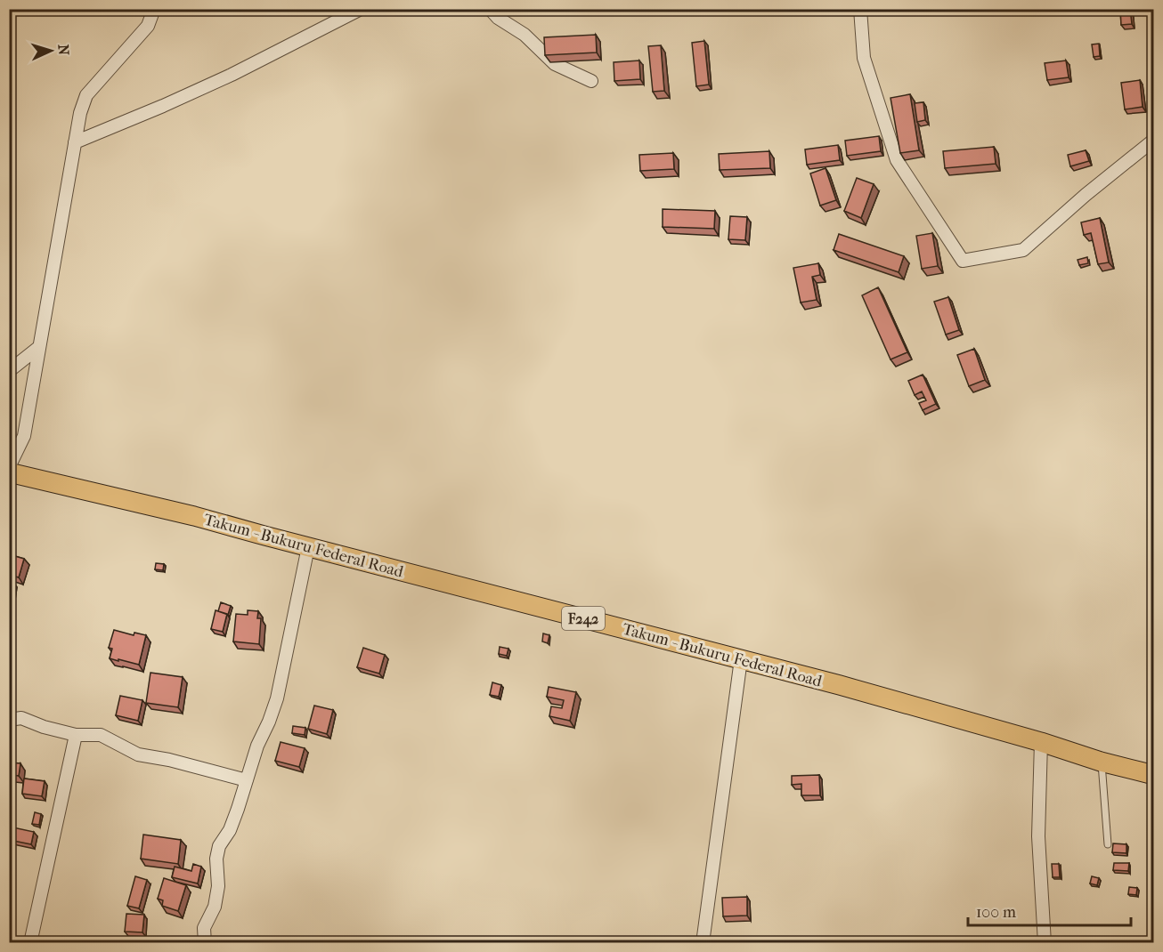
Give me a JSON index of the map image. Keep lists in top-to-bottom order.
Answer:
{
  "streets": {
    "main road": ["Takum - Bukuru Federal Road", "F242"]
  },
  "scale_bar": "100 m",
  "north": "right"
}
